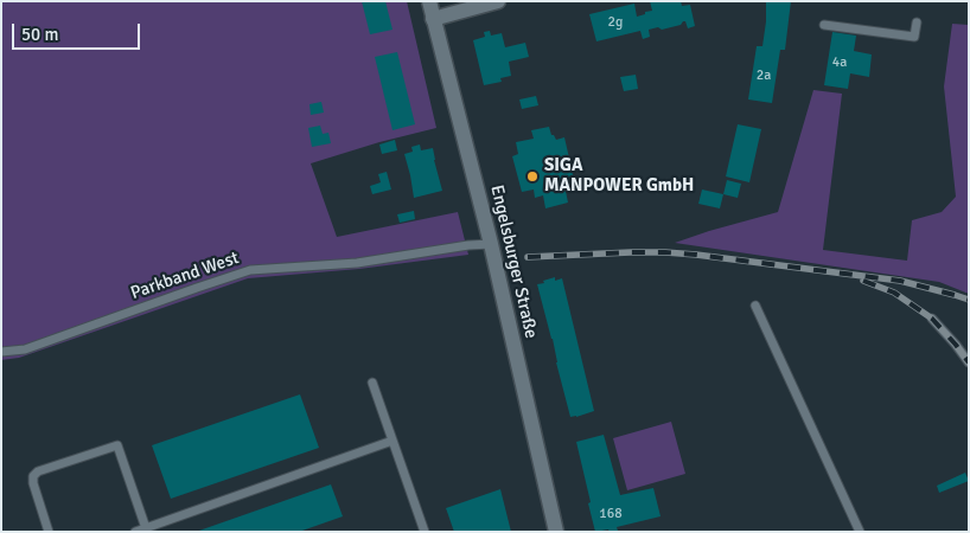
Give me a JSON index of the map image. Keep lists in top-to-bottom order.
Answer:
{
  "streets": {
    "street": ["Engelsburger Straße"],
    "lane": ["Parkband West"]
  },
  "crossings": [
    ["Engelsburger Straße", "Parkband West"]
  ],
  "places": ["SIGA MANPOWER GmbH"],
  "house_numbers": [
    "2g",
    "4a",
    "2a",
    "168"
  ],
  "scale_bar": "50 m"
}
